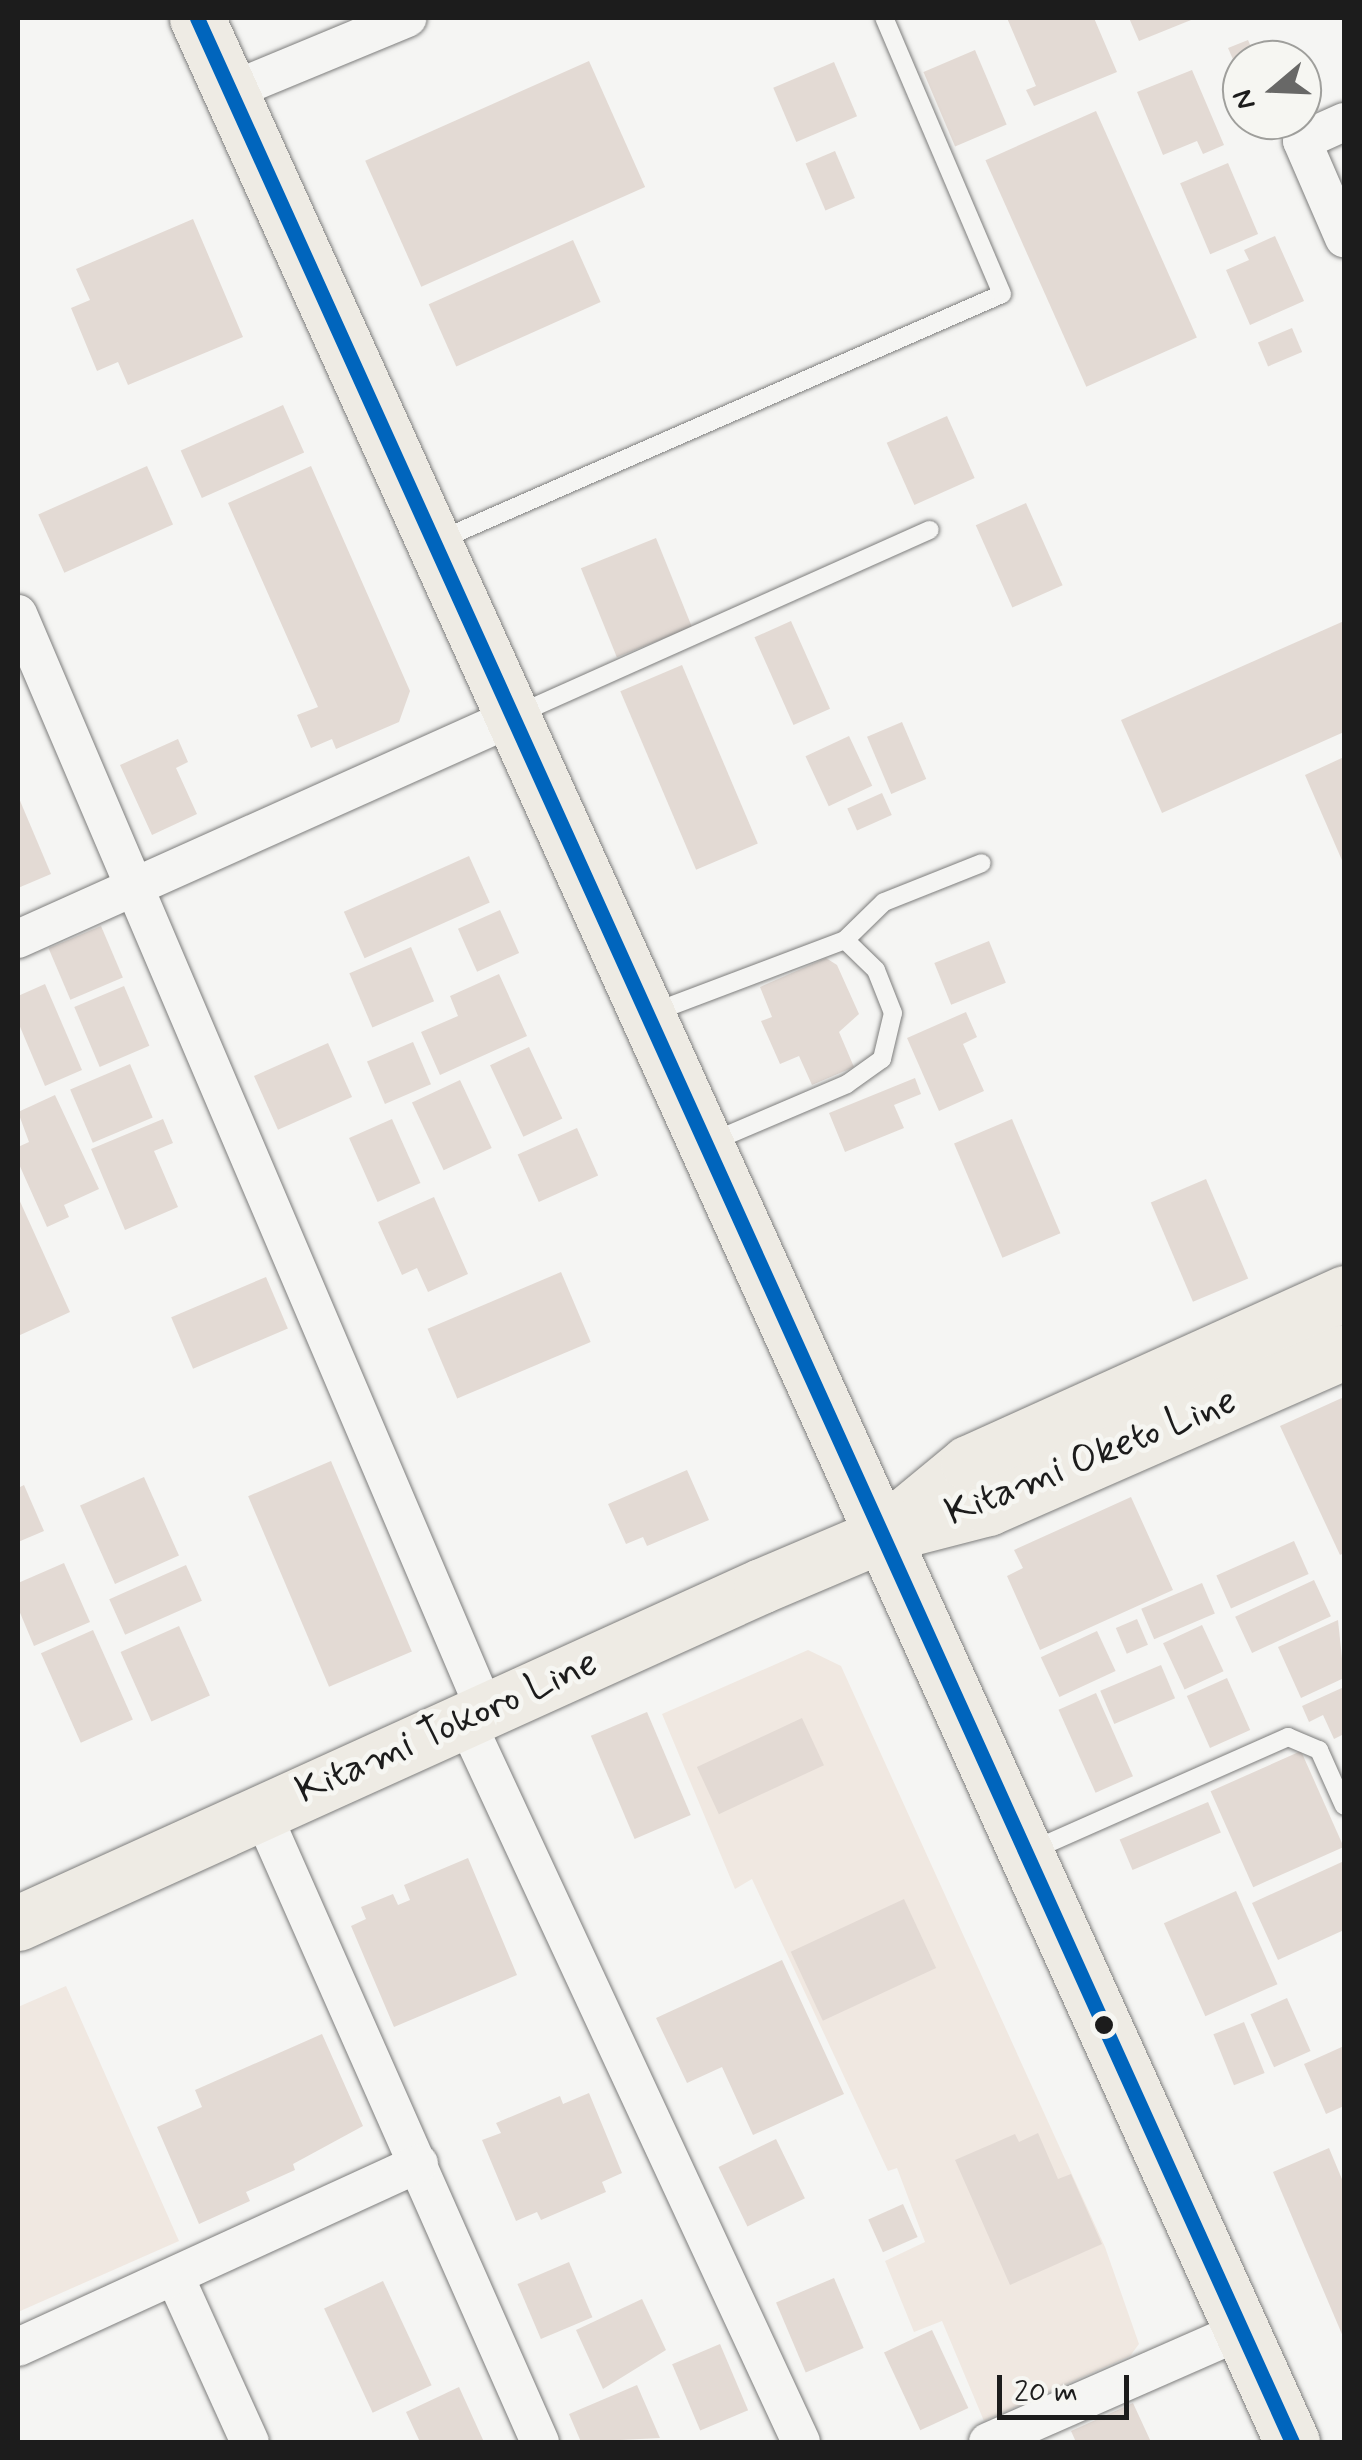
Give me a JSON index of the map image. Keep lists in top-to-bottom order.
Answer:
{
  "streets": {
    "main road": ["Kitami Oketo Line", "Kitami Tokoro Line"]
  },
  "crossings": [
    ["Kitami Oketo Line", "Kitami Tokoro Line"]
  ],
  "scale_bar": "20 m",
  "north": "left"
}
